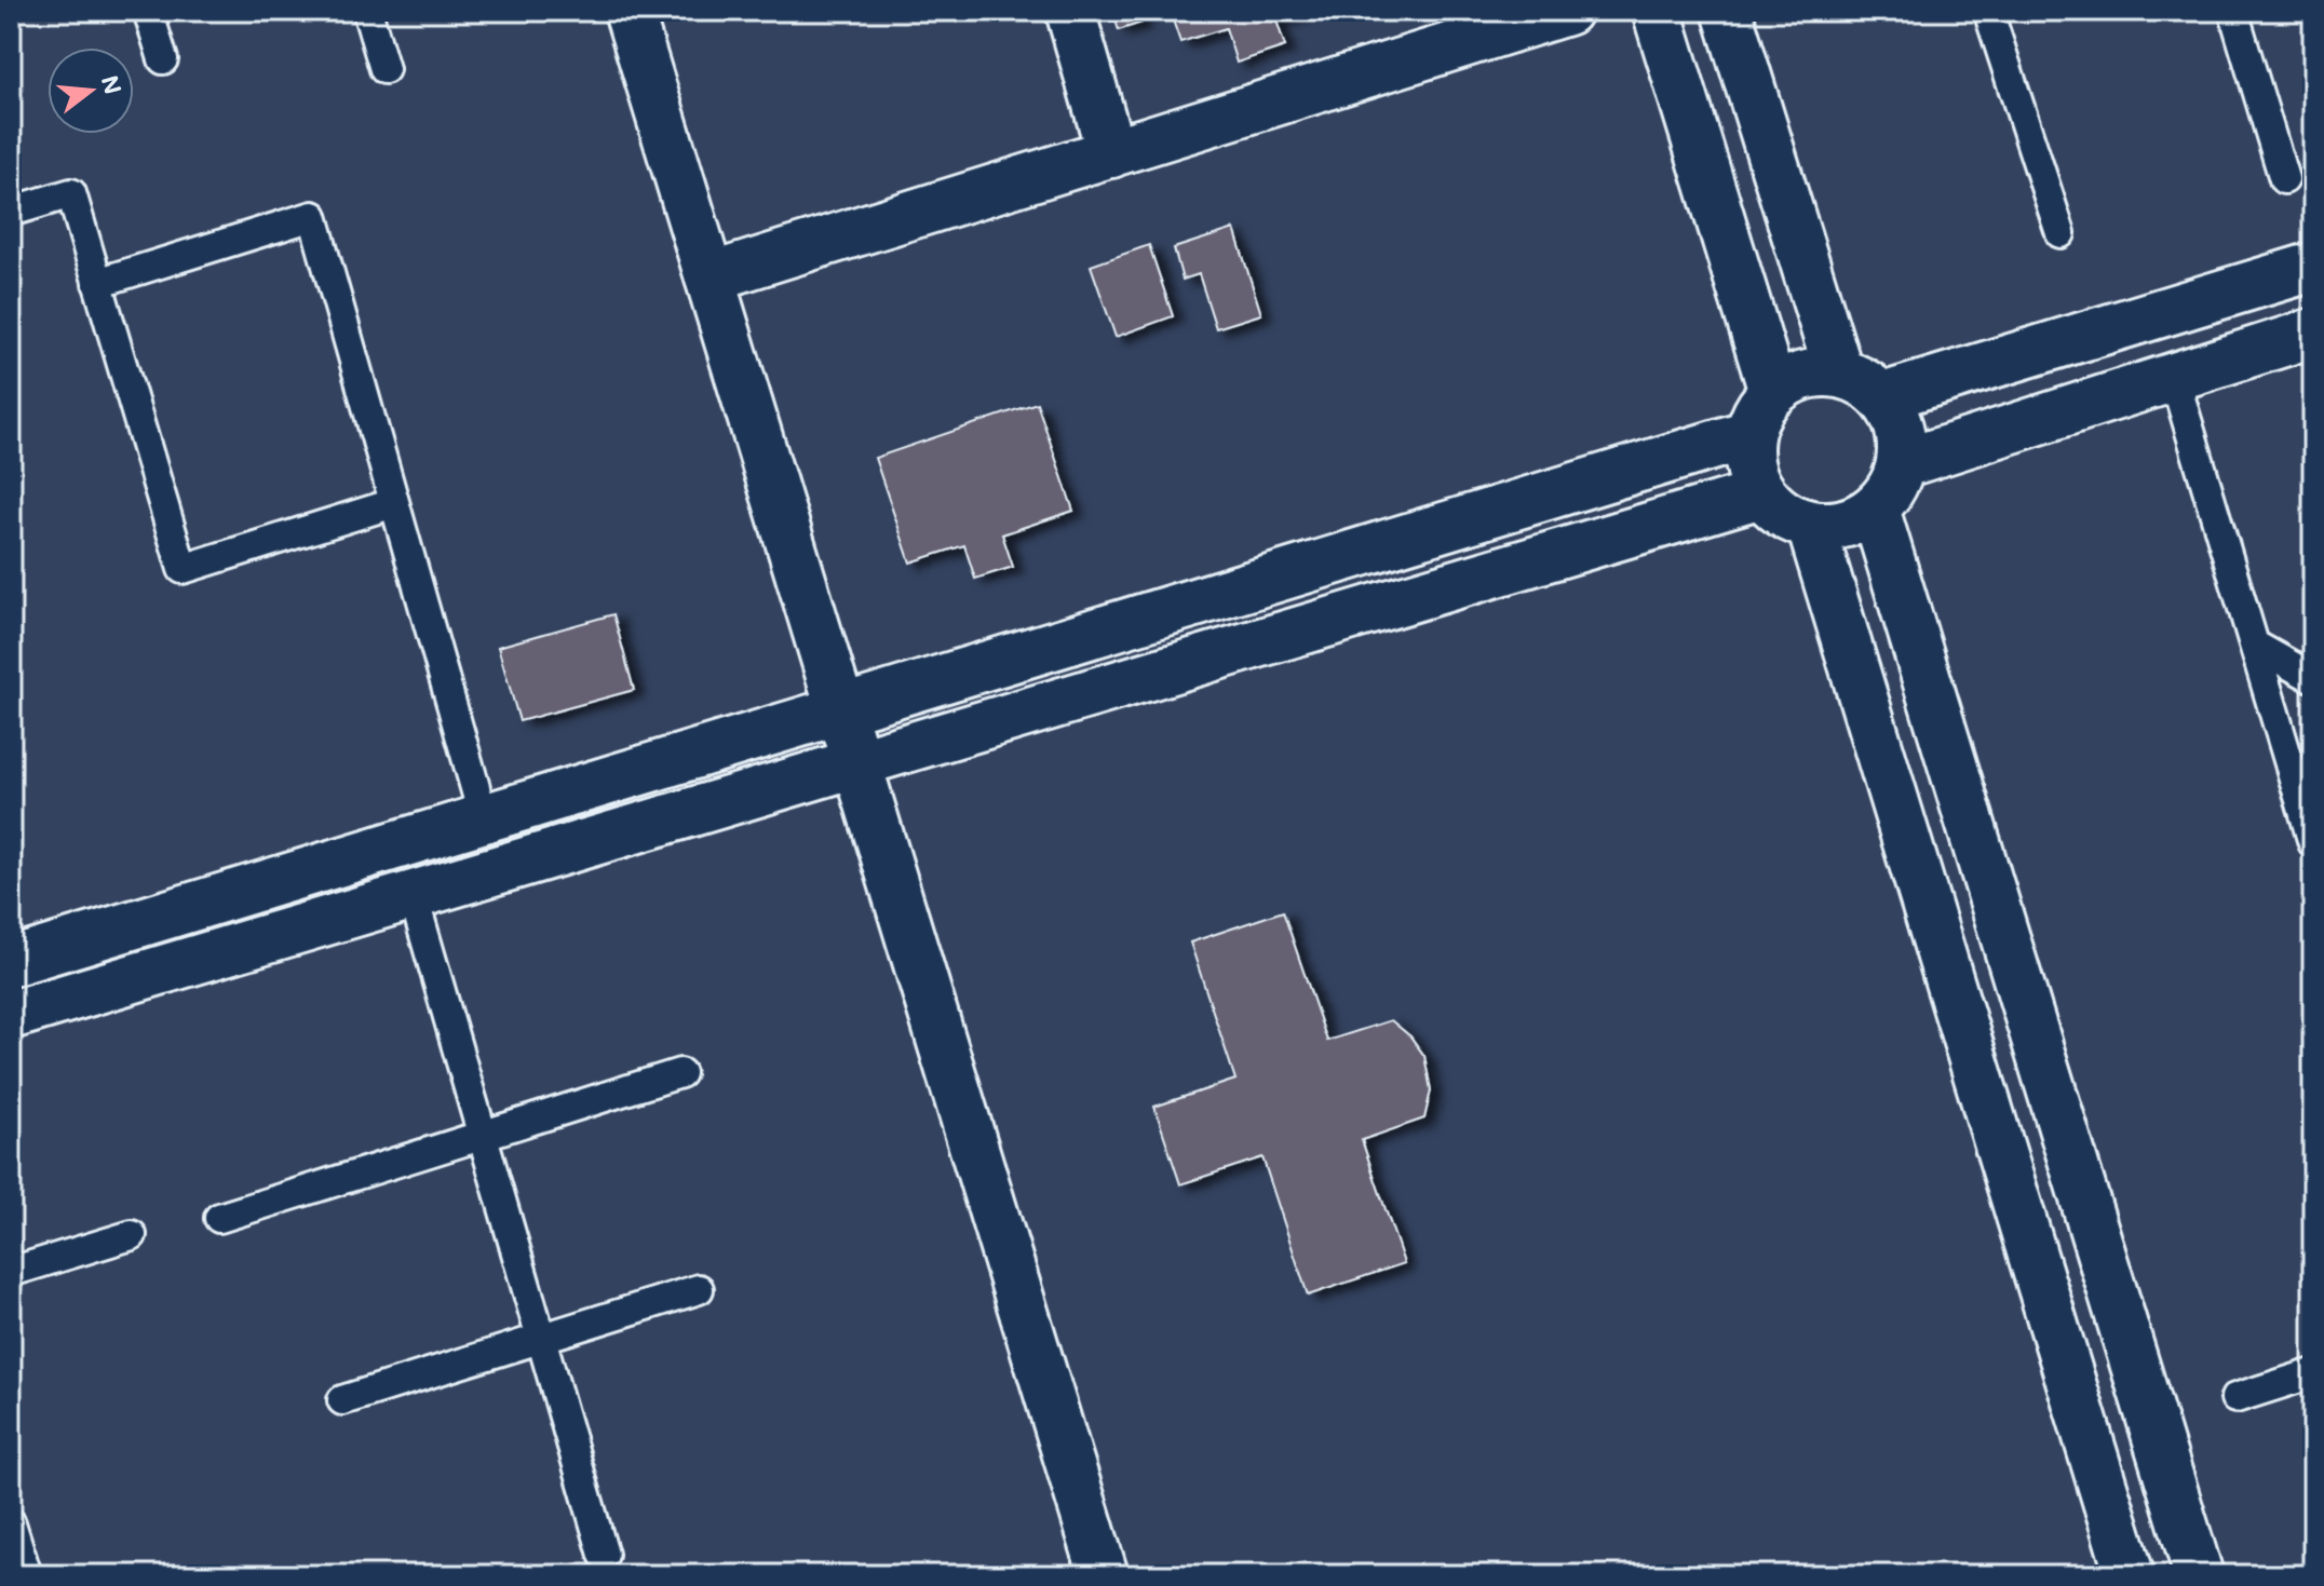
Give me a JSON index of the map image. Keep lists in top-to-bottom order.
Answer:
{
  "north": "right"
}
